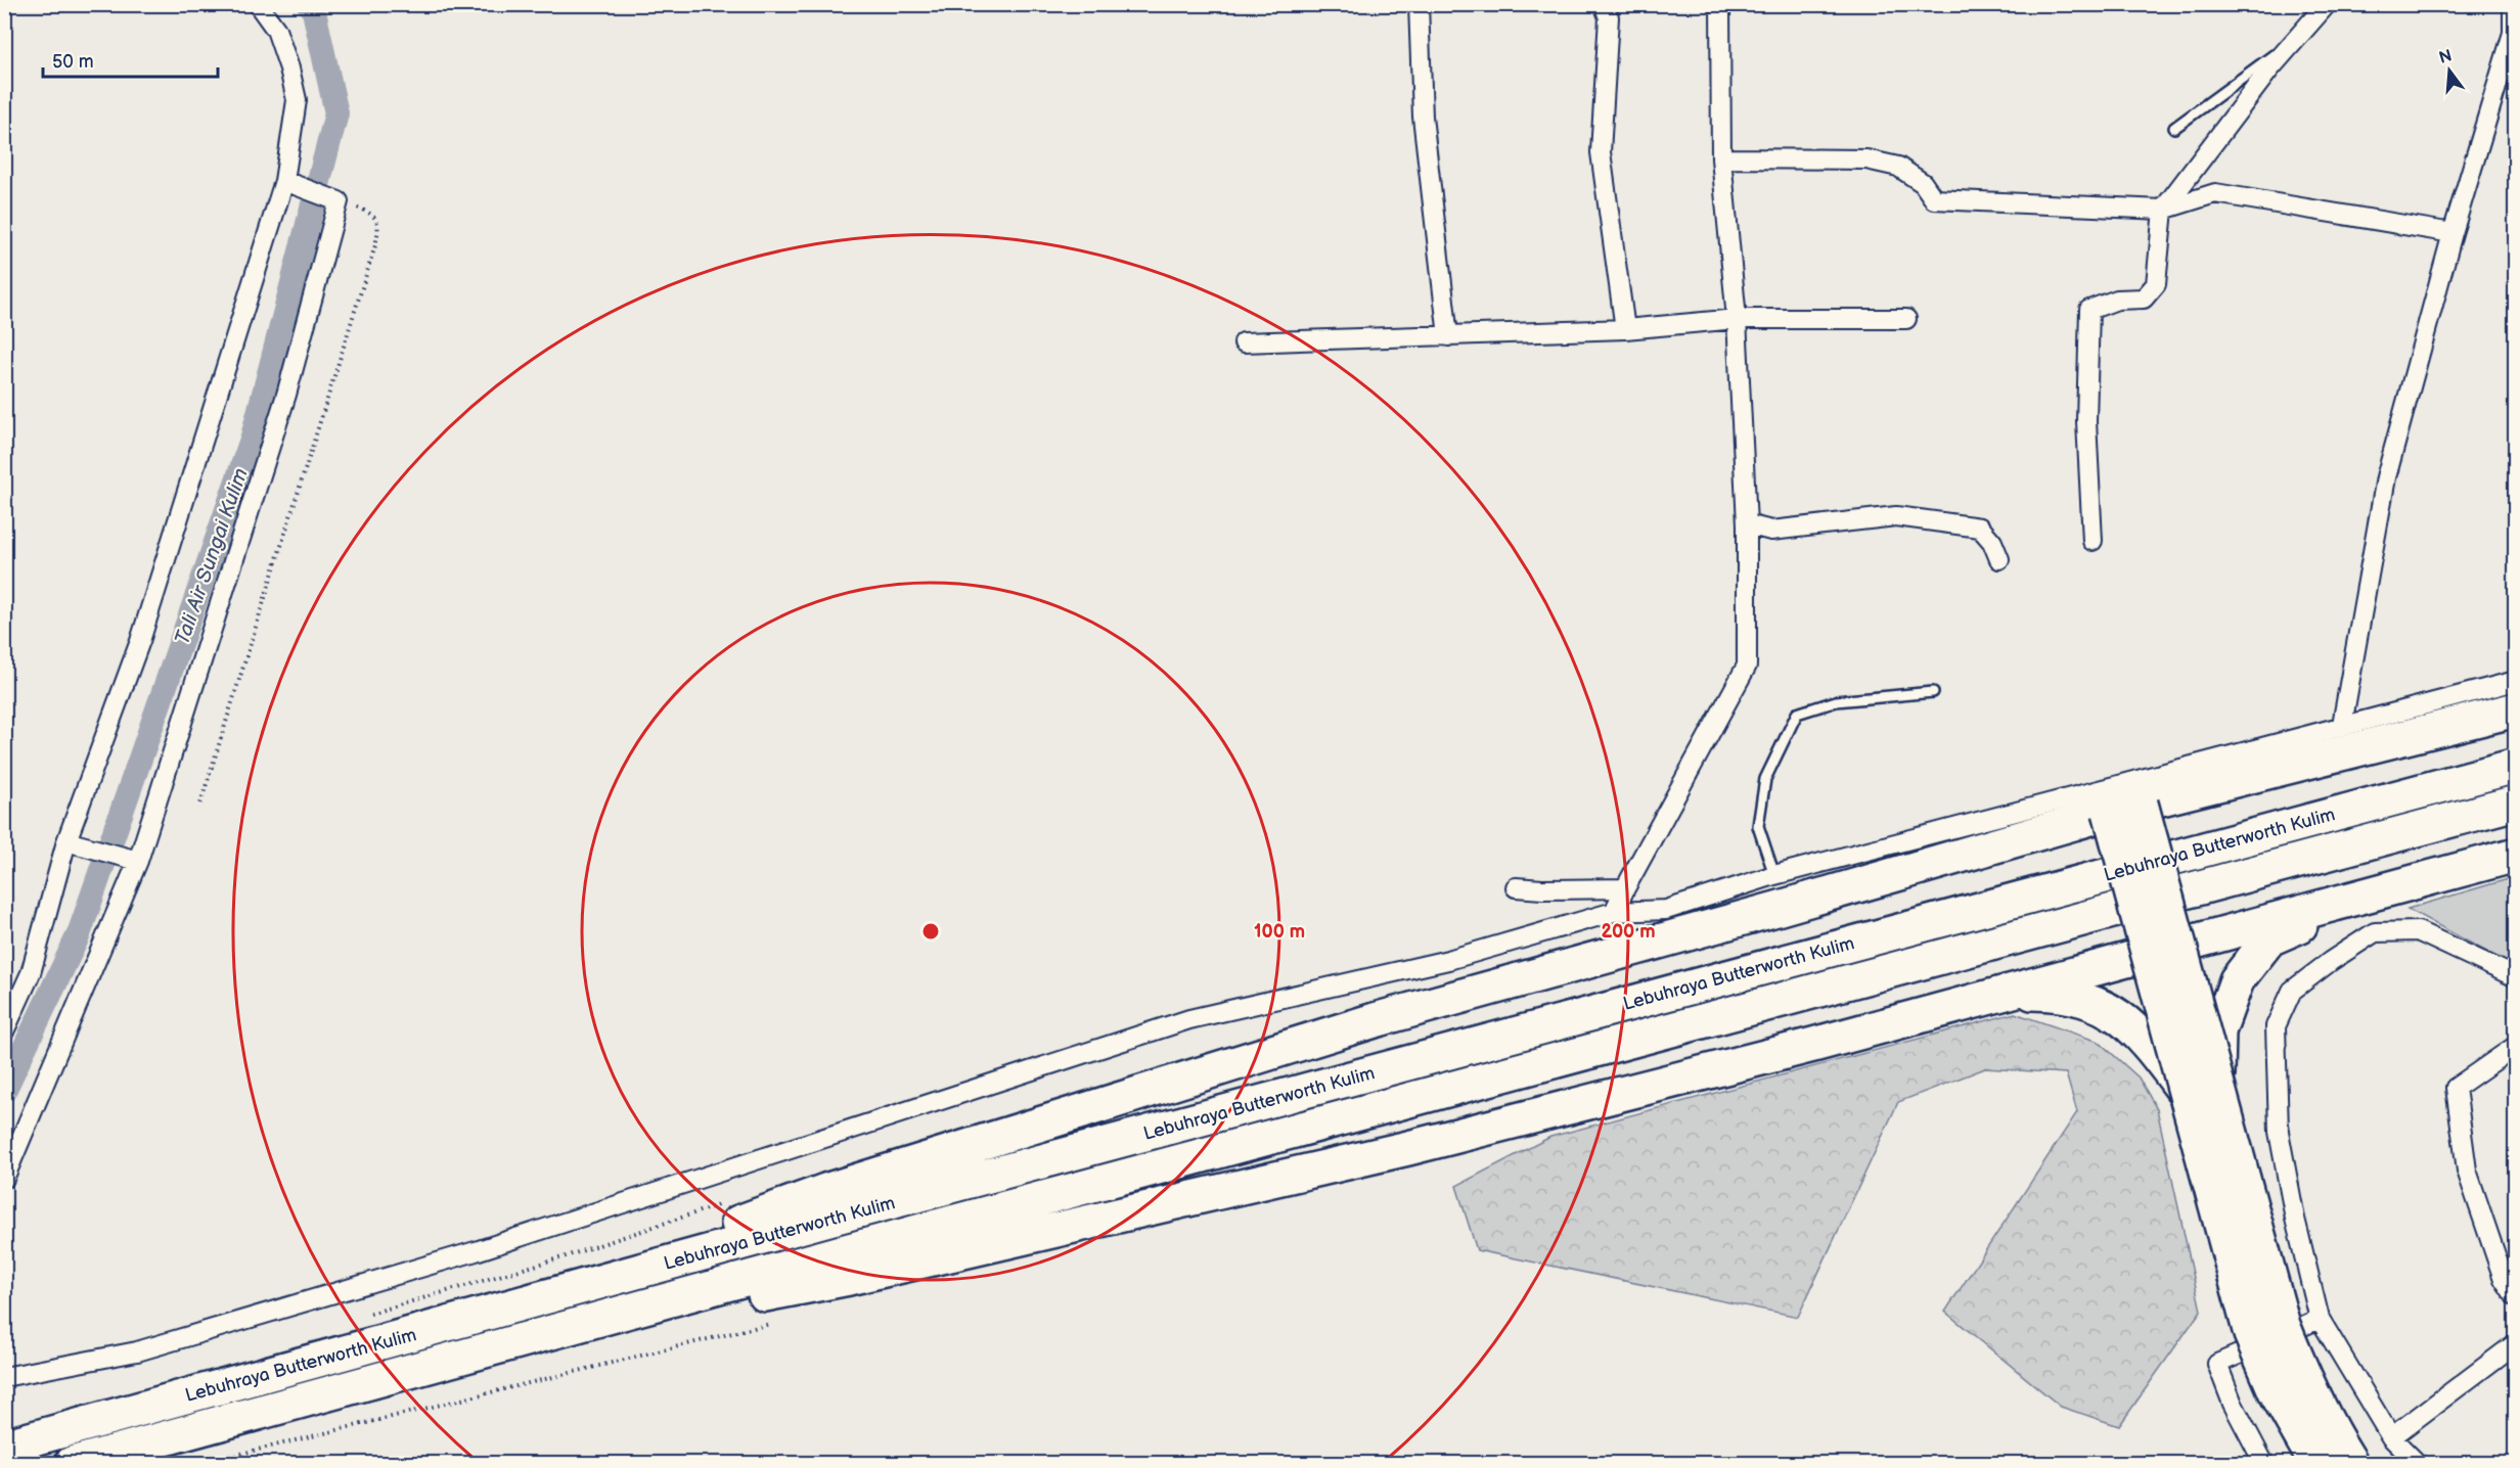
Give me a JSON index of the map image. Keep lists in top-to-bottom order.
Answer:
{
  "streets": {
    "highway": ["Lebuhraya Butterworth Kulim"]
  },
  "water": ["Tali Air Sungai Kulim"],
  "scale_bar": "50 m",
  "north": "top",
  "rings": ["100 m", "200 m"]
}
